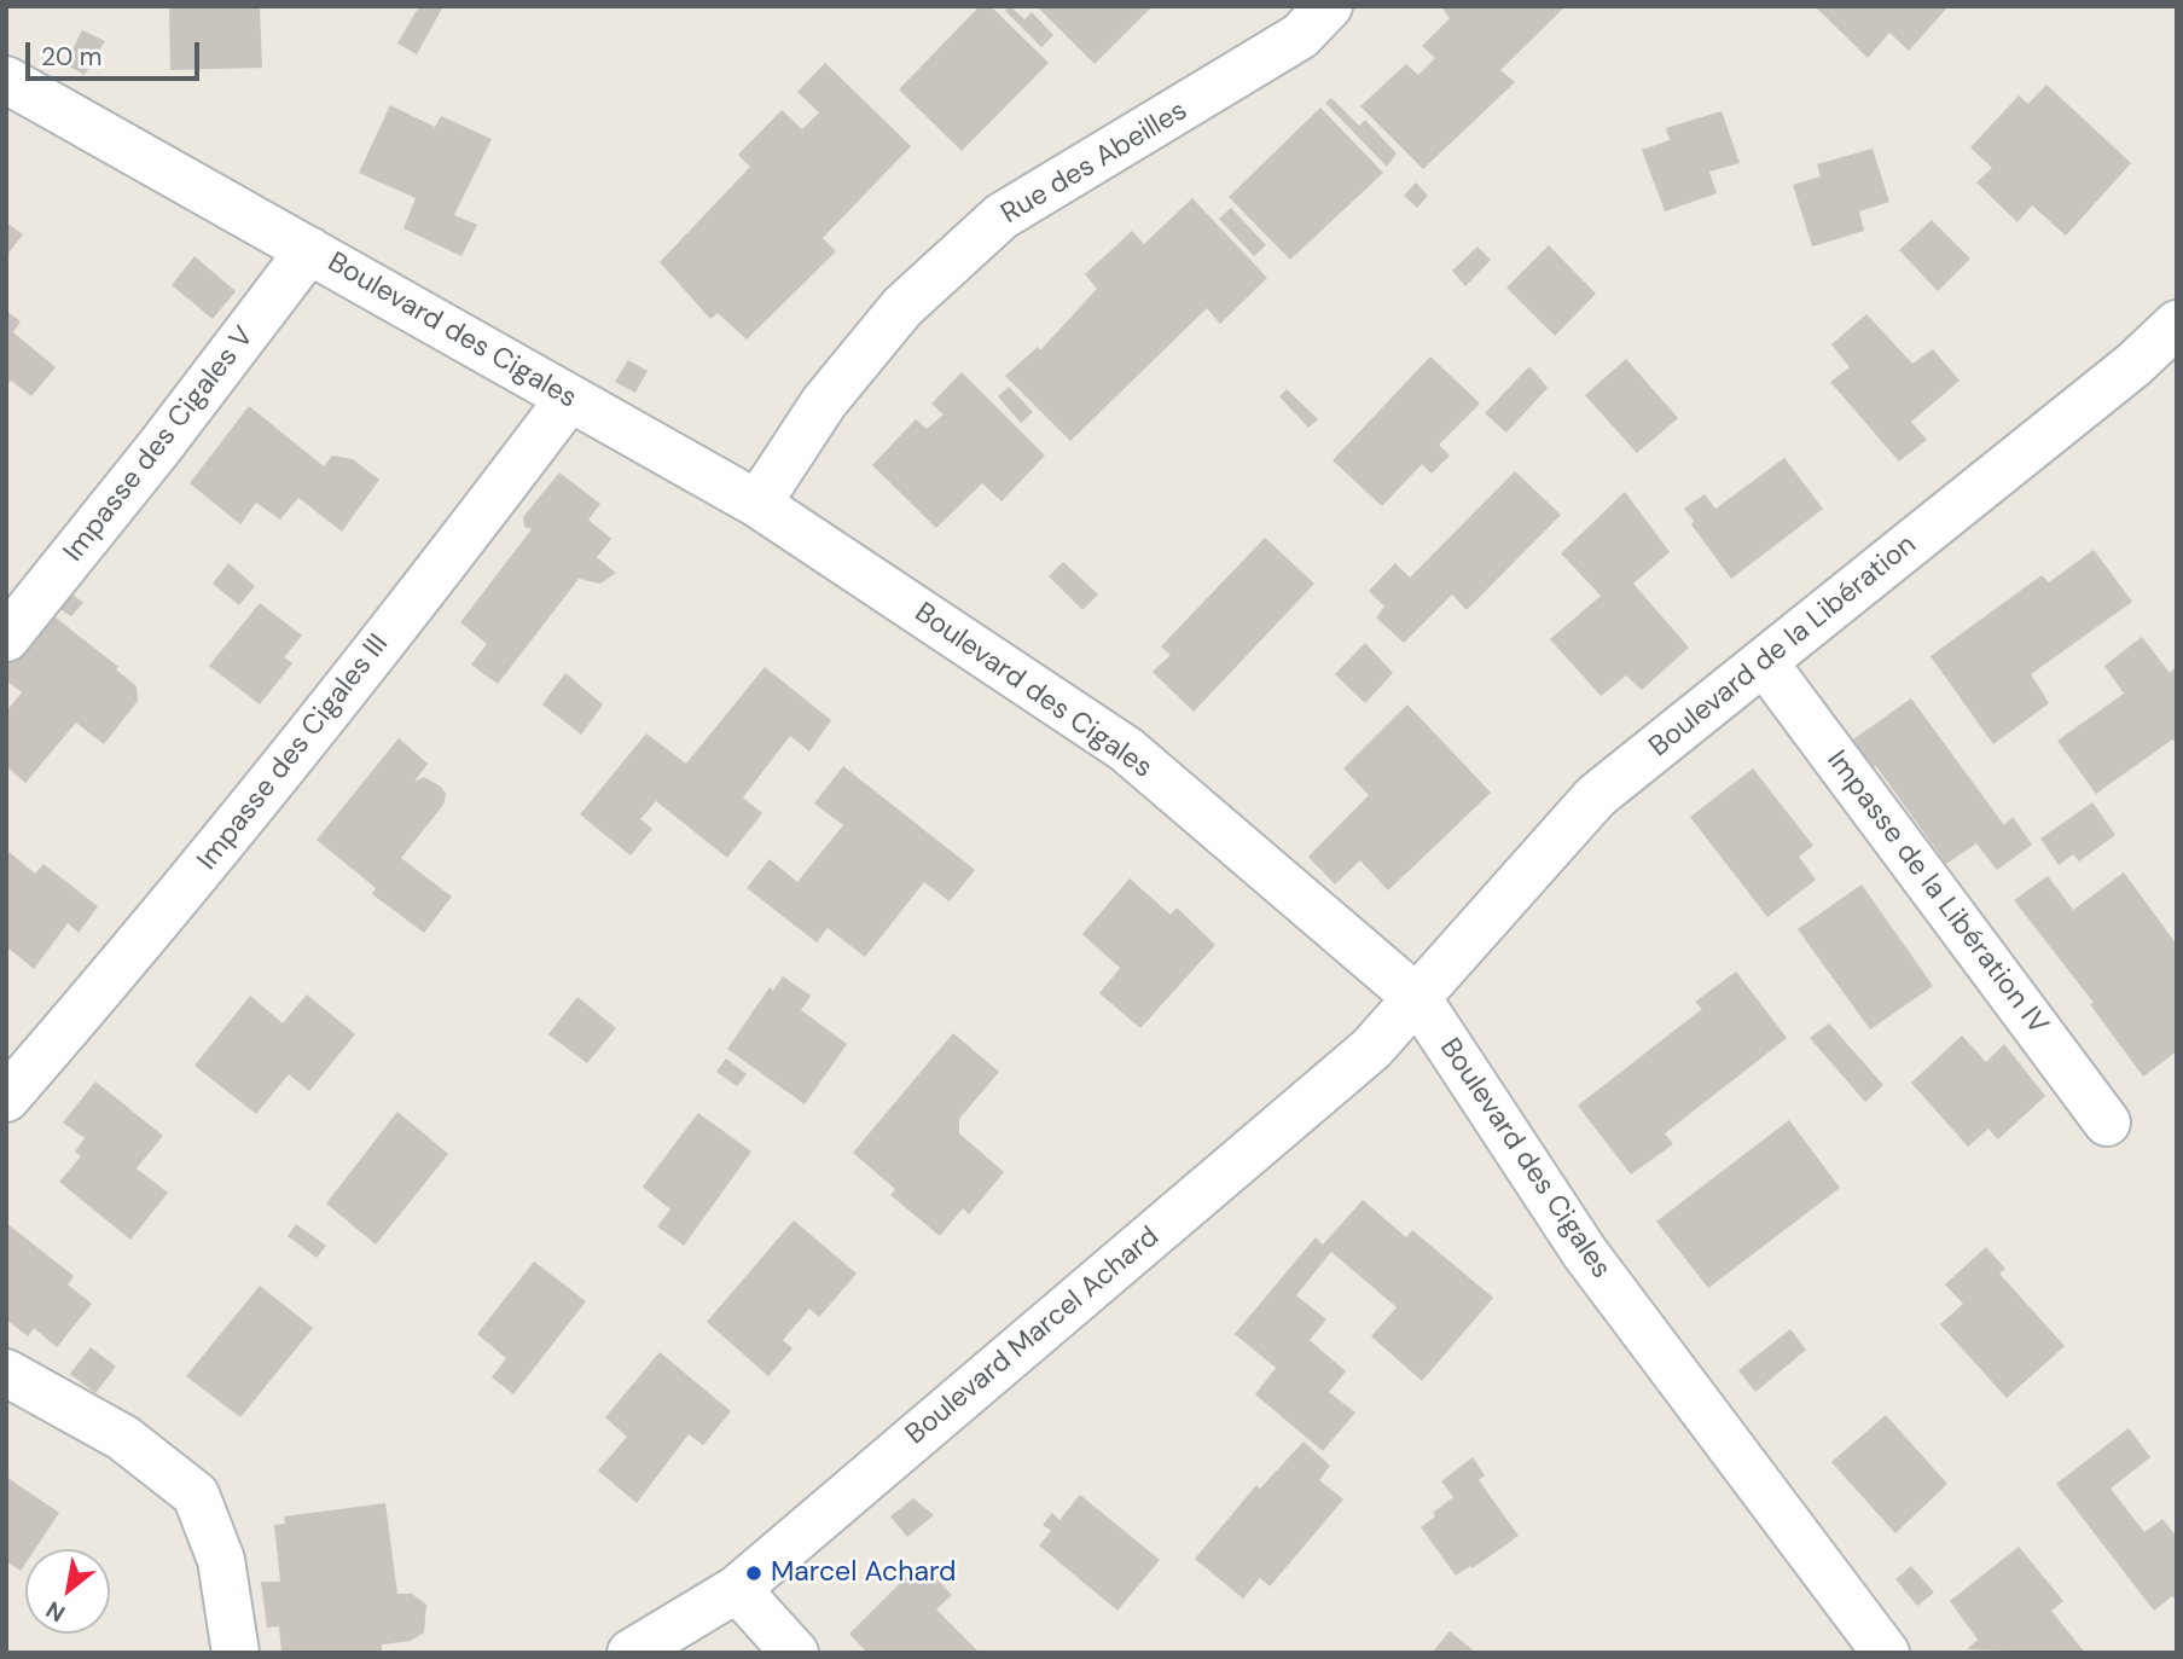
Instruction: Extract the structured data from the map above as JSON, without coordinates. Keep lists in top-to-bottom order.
{
  "streets": {
    "street": [
      "Rue des Abeilles",
      "Boulevard des Cigales",
      "Impasse des Cigales V",
      "Boulevard de la Libération",
      "Impasse des Cigales III",
      "Impasse de la Libération IV",
      "Boulevard Marcel Achard"
    ]
  },
  "crossings": [
    ["Rue des Abeilles", "Boulevard des Cigales"],
    ["Boulevard des Cigales", "Impasse des Cigales V"],
    ["Boulevard des Cigales", "Boulevard de la Libération"],
    ["Boulevard des Cigales", "Impasse des Cigales III"],
    ["Boulevard des Cigales", "Boulevard Marcel Achard"],
    ["Boulevard de la Libération", "Impasse de la Libération IV"],
    ["Boulevard de la Libération", "Boulevard Marcel Achard"]
  ],
  "places": ["Marcel Achard"],
  "scale_bar": "20 m",
  "north": "bottom left"
}
